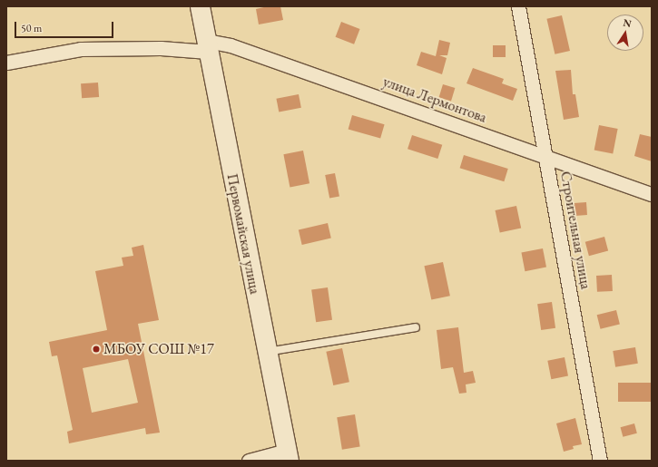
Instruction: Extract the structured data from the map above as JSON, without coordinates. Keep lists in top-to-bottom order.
{
  "streets": {
    "street": ["улица Лермонтова", "Строительная улица", "Первомайская улица"]
  },
  "crossings": [
    ["улица Лермонтова", "Строительная улица"],
    ["улица Лермонтова", "Первомайская улица"]
  ],
  "places": ["МБОУ СОШ №17"],
  "scale_bar": "50 m",
  "north": "top"
}
